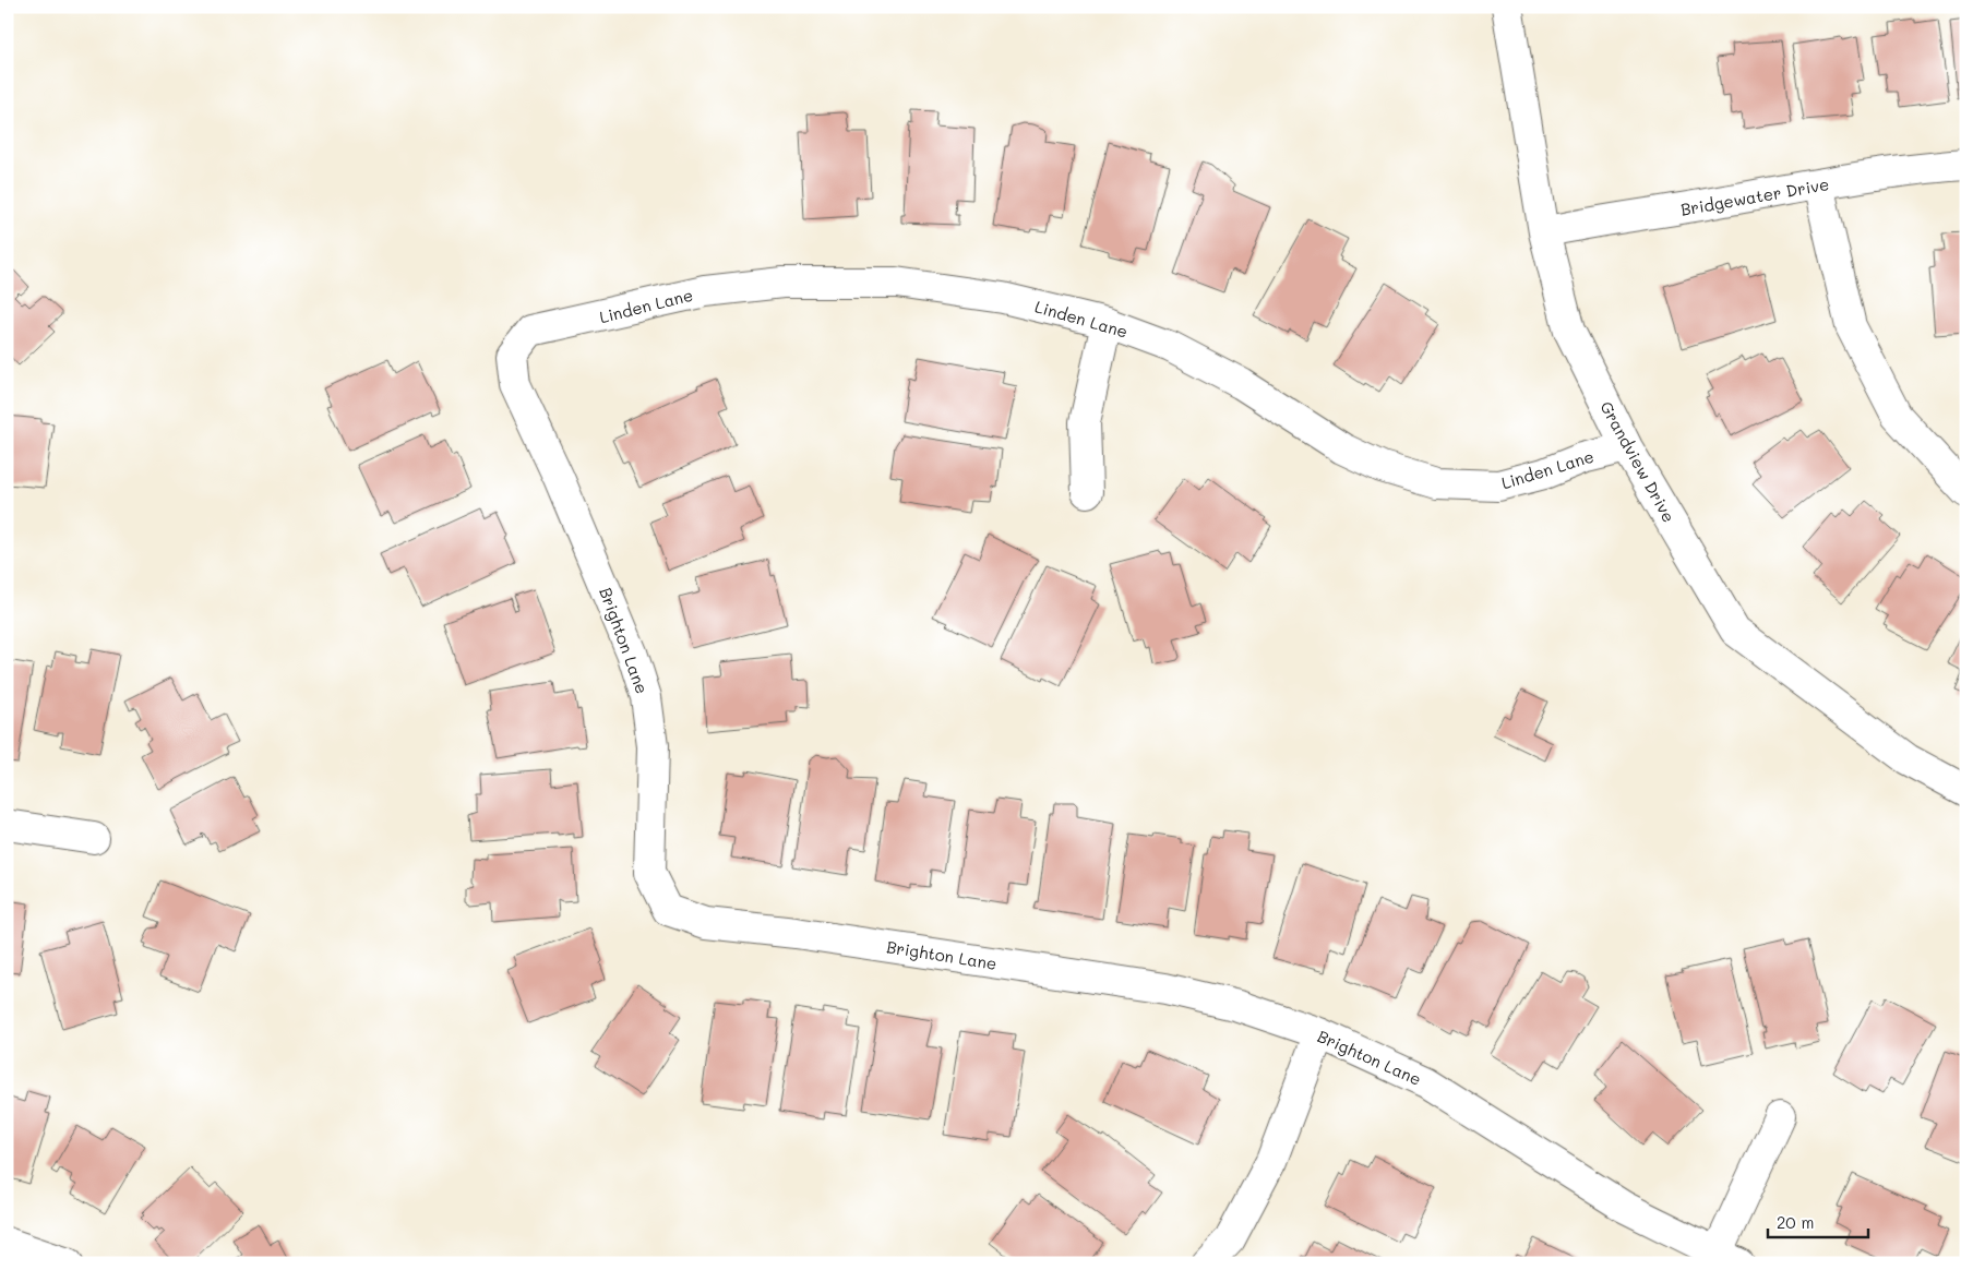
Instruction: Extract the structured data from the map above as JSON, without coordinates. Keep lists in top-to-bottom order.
{
  "streets": {
    "street": [
      "Bridgewater Drive",
      "Linden Lane",
      "Grandview Drive",
      "Brighton Lane"
    ]
  },
  "crossings": [
    ["Bridgewater Drive", "Grandview Drive"],
    ["Linden Lane", "Grandview Drive"],
    ["Linden Lane", "Brighton Lane"]
  ],
  "scale_bar": "20 m"
}
